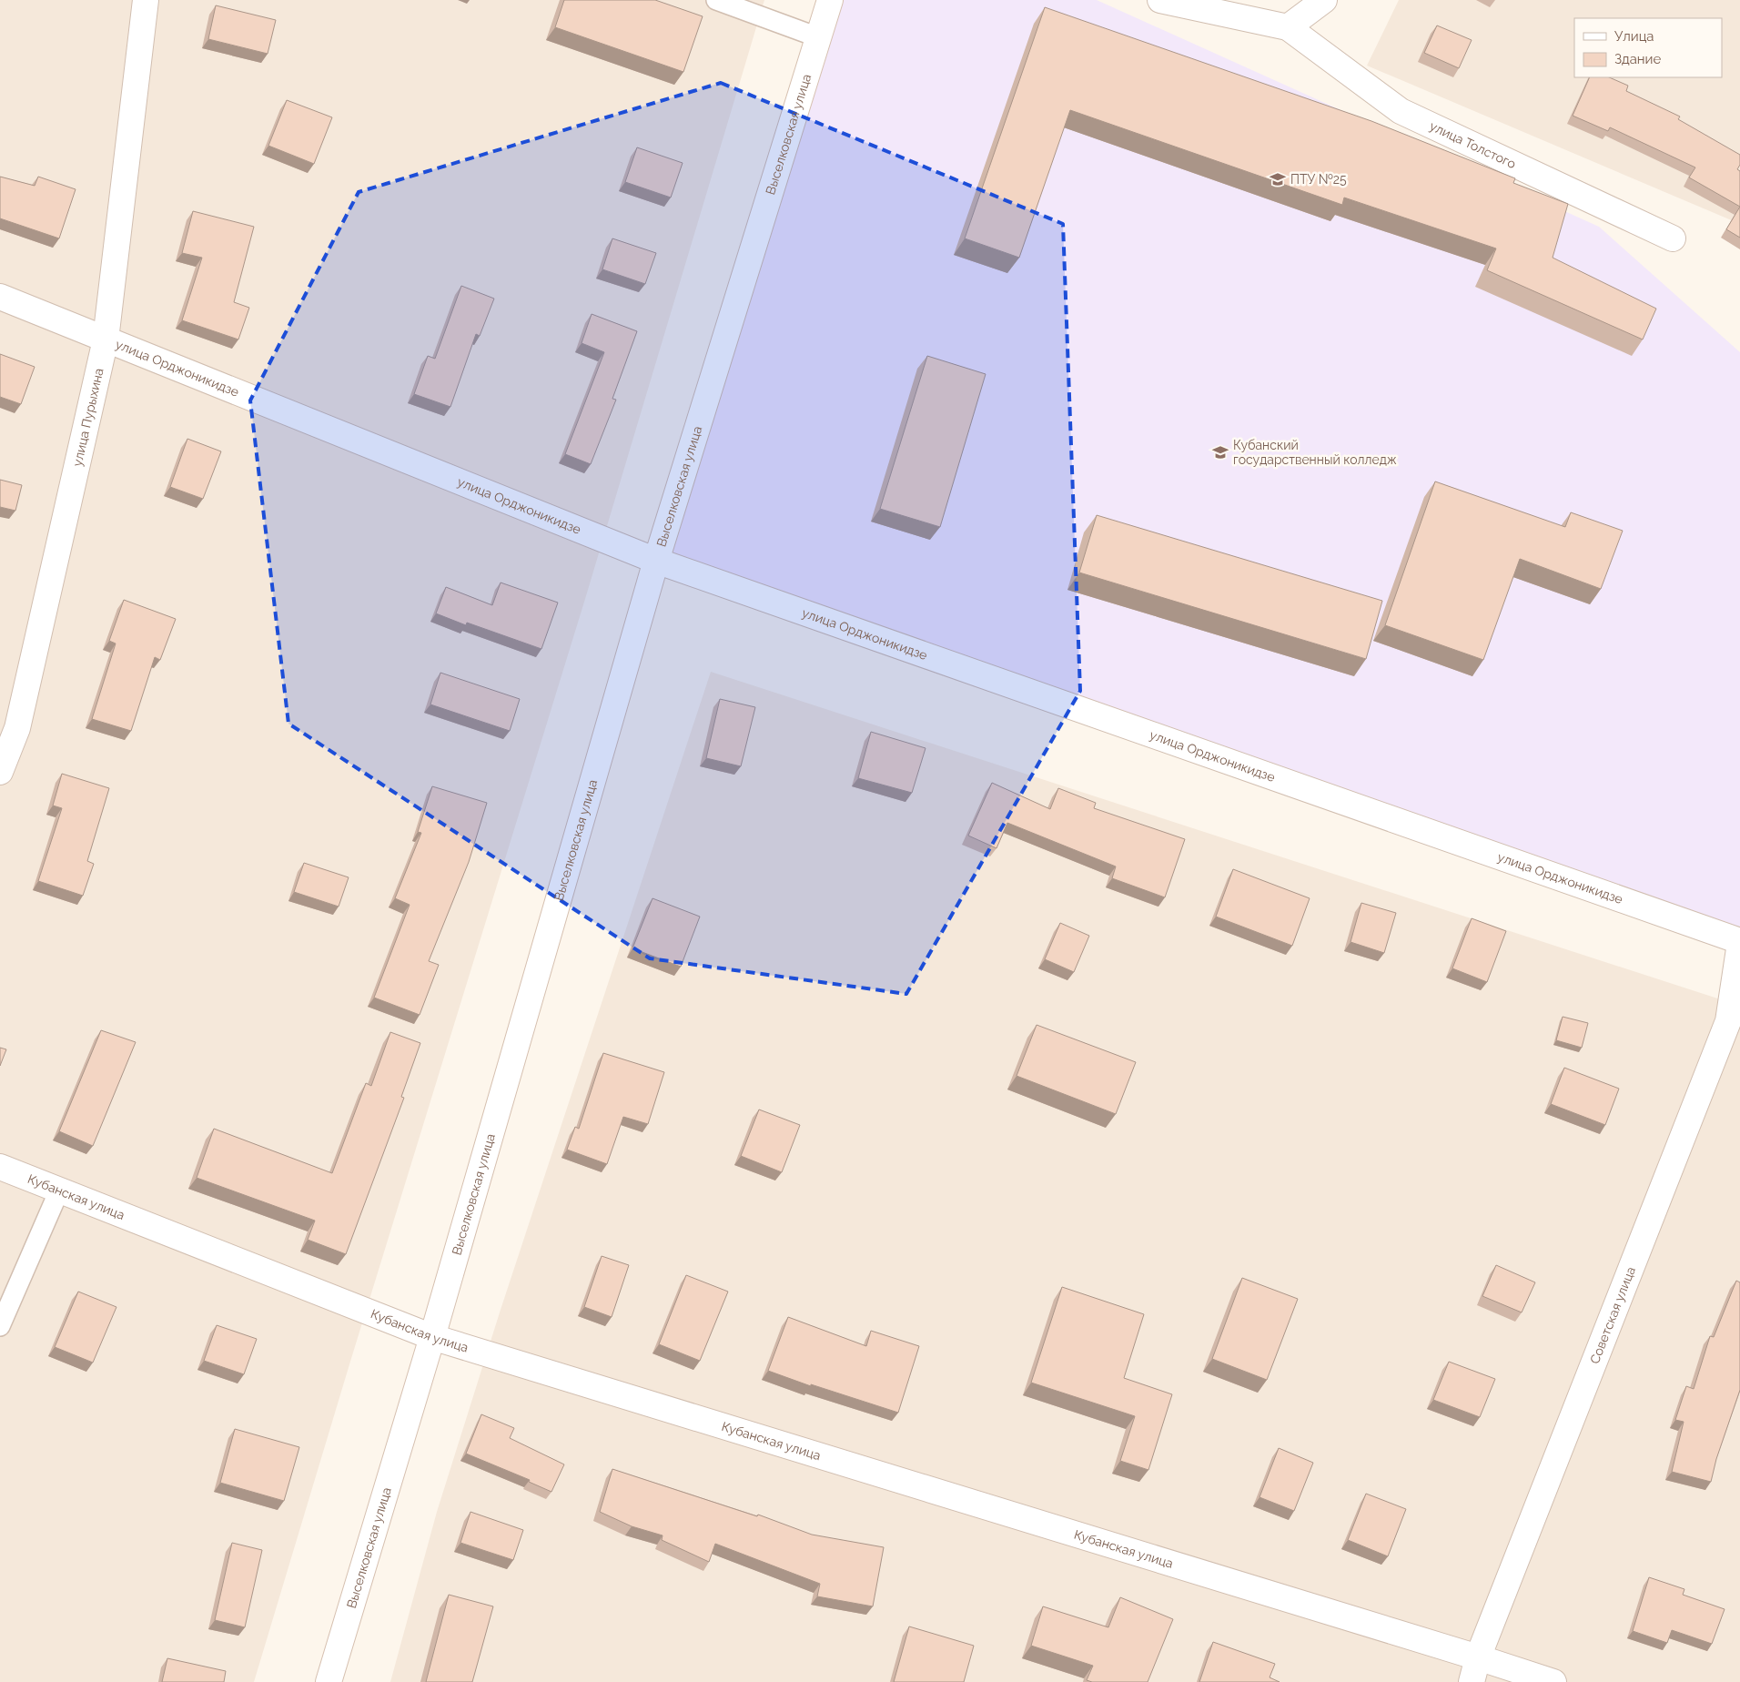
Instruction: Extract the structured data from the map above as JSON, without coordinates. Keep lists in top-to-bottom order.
{
  "streets": {
    "street": [
      "Выселковская улица",
      "улица Толстого",
      "улица Орджоникидзе",
      "улица Пурыхина",
      "Кубанская улица",
      "Советская улица"
    ]
  },
  "crossings": [
    ["Выселковская улица", "улица Орджоникидзе"],
    ["Выселковская улица", "Кубанская улица"],
    ["улица Орджоникидзе", "улица Пурыхина"],
    ["улица Орджоникидзе", "Советская улица"],
    ["Кубанская улица", "Советская улица"]
  ],
  "places": {
    "school or university": ["ПТУ №25", "Кубанский государственный колледж"]
  },
  "legend": ["Улица", "Здание"]
}
